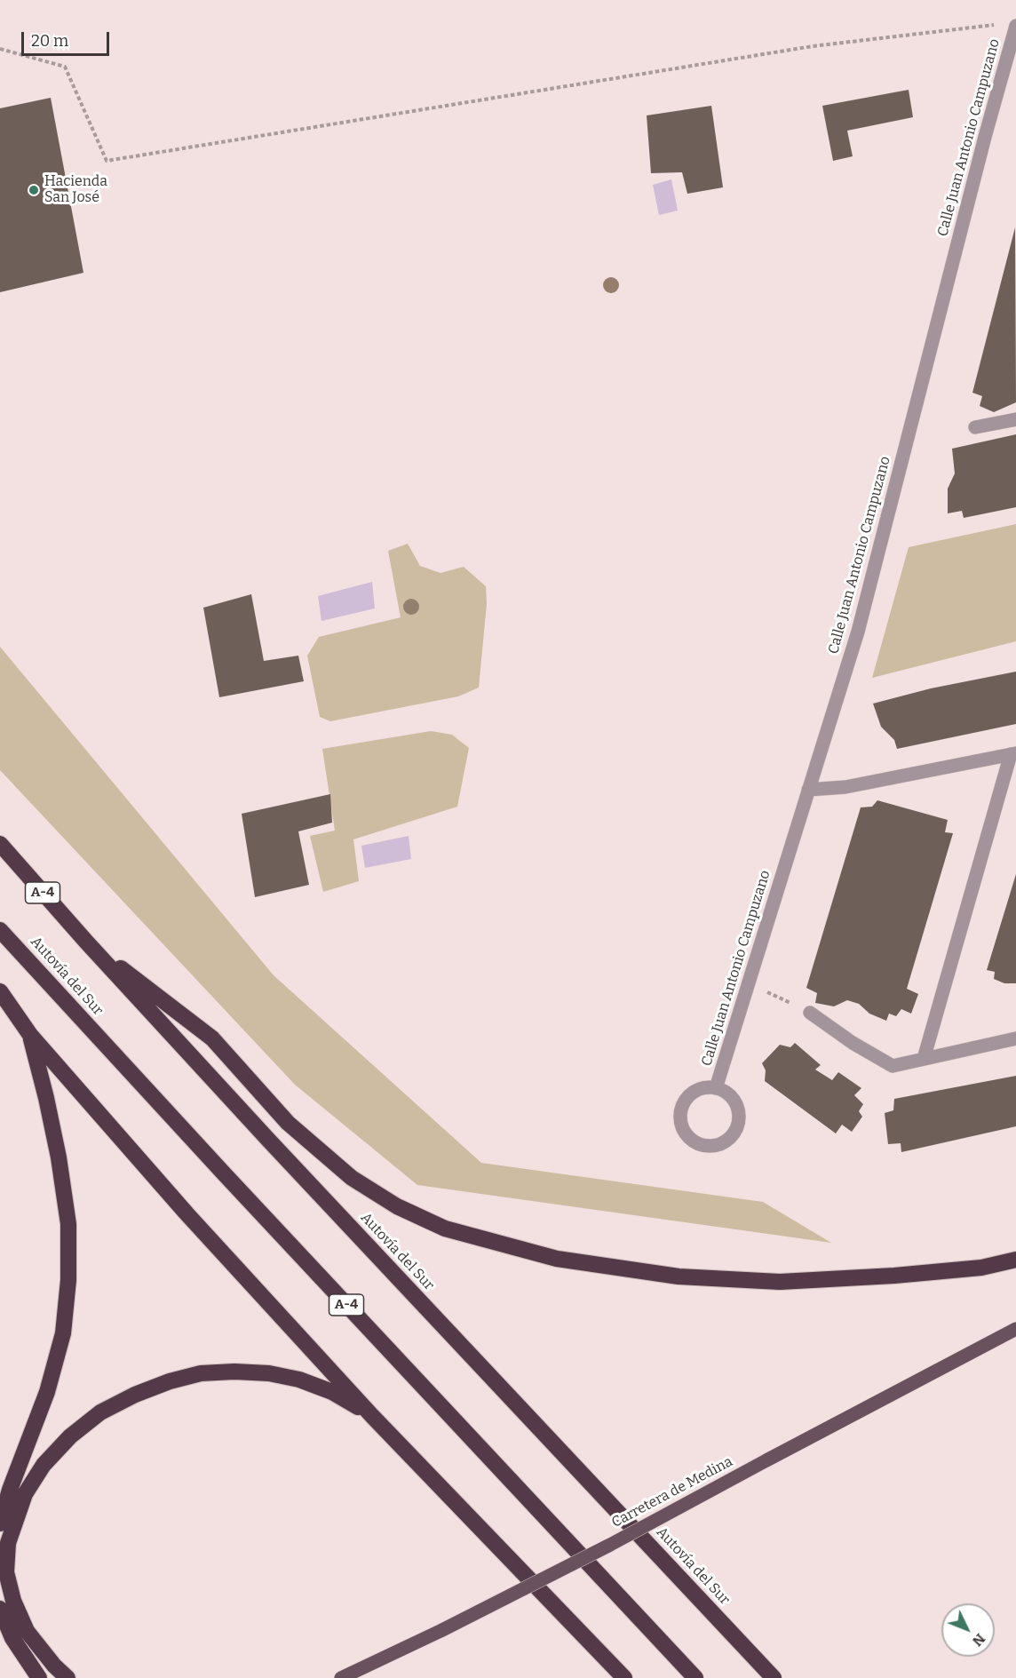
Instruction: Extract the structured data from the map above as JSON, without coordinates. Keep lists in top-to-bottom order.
{
  "streets": {
    "highway": ["A-4", "Autovía del Sur"],
    "main road": ["Carretera de Medina"],
    "street": ["Calle Juan Antonio Campuzano"]
  },
  "places": ["Hacienda San José"],
  "scale_bar": "20 m",
  "north": "bottom right"
}
